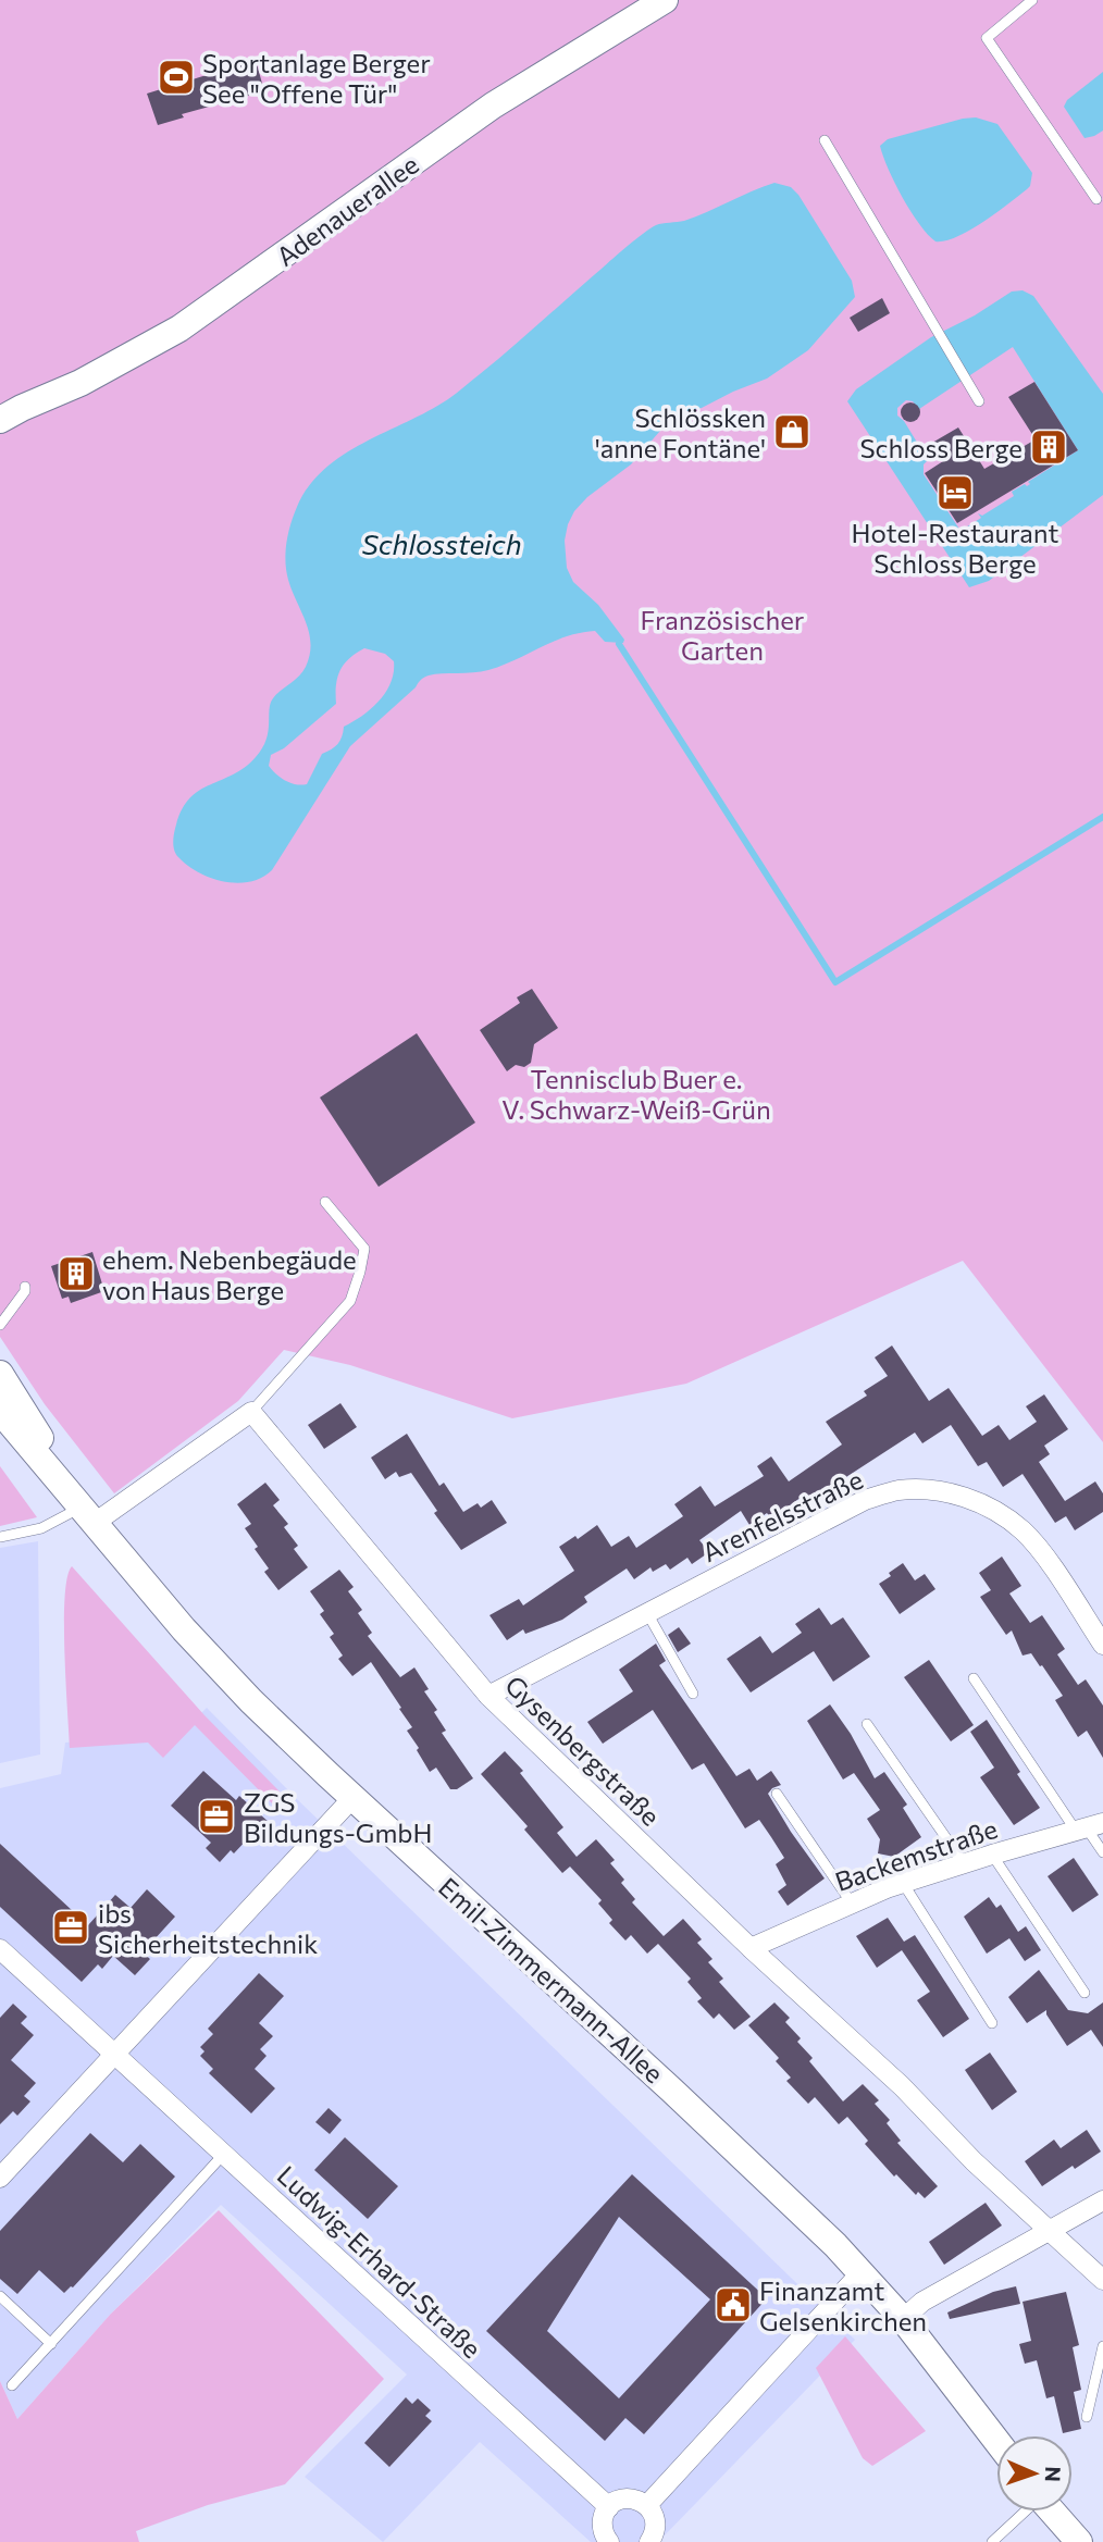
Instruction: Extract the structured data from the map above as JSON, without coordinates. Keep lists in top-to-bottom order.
{
  "streets": {
    "main road": ["Adenauerallee", "Emil-Zimmermann-Allee"],
    "street": [
      "Arenfelsstraße",
      "Gysenbergstraße",
      "Backemstraße",
      "Ludwig-Erhard-Straße"
    ]
  },
  "crossings": [
    ["Arenfelsstraße", "Gysenbergstraße"],
    ["Gysenbergstraße", "Backemstraße"]
  ],
  "water": ["Schlossteich"],
  "parks": ["Französischer Garten", "Tennisclub Buer e. V. Schwarz-Weiß-Grün"],
  "places": {
    "sports": ["Sportanlage Berger See \"Offene Tür\""],
    "shop": ["Schlössken 'anne Fontäne'"],
    "building": ["Schloss Berge", "ehem. Nebenbegäude von Haus Berge"],
    "hotel": ["Hotel-Restaurant Schloss Berge"],
    "office": ["ZGS Bildungs-GmbH", "ibs Sicherheitstechnik"],
    "public building": ["Finanzamt Gelsenkirchen"]
  },
  "north": "right"
}
